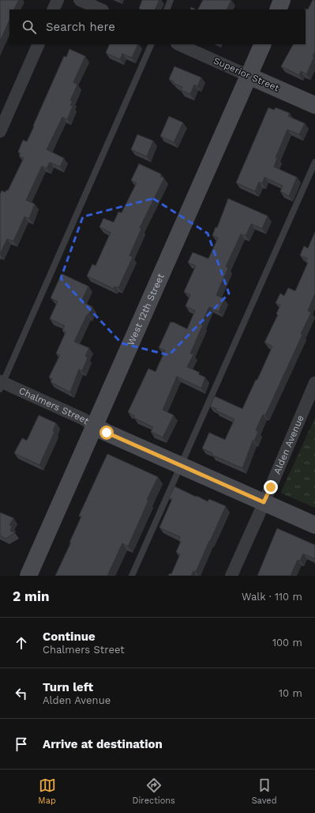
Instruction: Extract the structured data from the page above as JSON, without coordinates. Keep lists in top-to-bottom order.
{
  "streets": {
    "street": [
      "Superior Street",
      "West 12th Street",
      "Chalmers Street",
      "Alden Avenue"
    ]
  },
  "crossings": [
    ["Superior Street", "West 12th Street"],
    ["West 12th Street", "Chalmers Street"],
    ["Chalmers Street", "Alden Avenue"]
  ],
  "page": {
    "search": "Search here",
    "heading": ["2 min", "Walk · 110 m"],
    "list": [
      ["Continue", "Chalmers Street", "100 m"],
      ["Turn left", "Alden Avenue", "10 m"],
      "Arrive at destination"
    ],
    "nav": ["Map", "Directions", "Saved"]
  }
}
